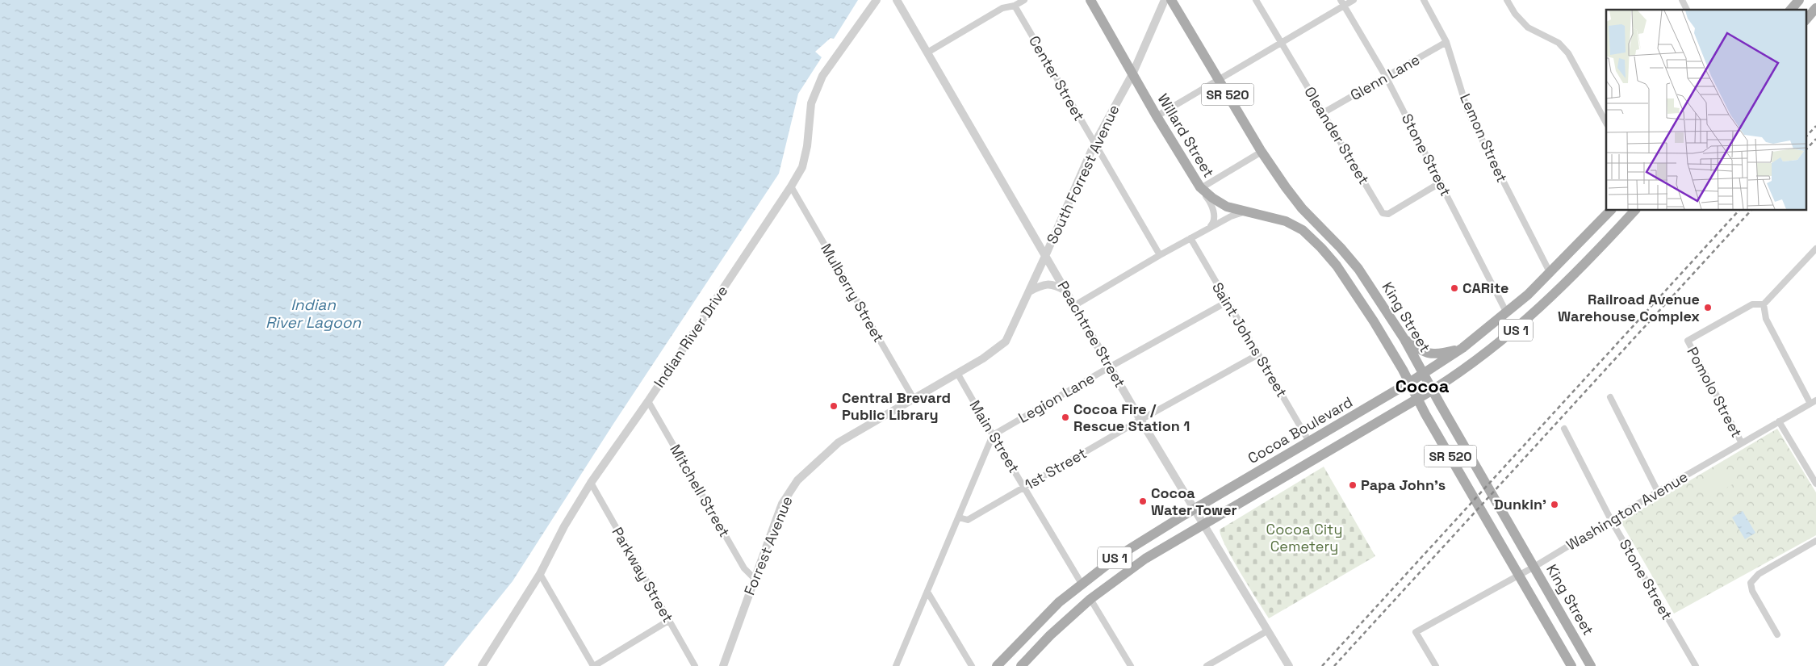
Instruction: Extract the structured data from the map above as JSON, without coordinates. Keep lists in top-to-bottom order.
{
  "streets": {
    "main road": [
      "SR 520",
      "Willard Street",
      "King Street",
      "US 1",
      "Cocoa Boulevard"
    ],
    "street": [
      "Glenn Lane",
      "Center Street",
      "Oleander Street",
      "Lemon Street",
      "Stone Street",
      "South Forrest Avenue",
      "Mulberry Street",
      "Peachtree Street",
      "Indian River Drive",
      "Saint Johns Street",
      "Pomolo Street",
      "Legion Lane",
      "Main Street",
      "1st Street",
      "Mitchell Street",
      "Washington Avenue",
      "Forrest Avenue",
      "Parkway Street"
    ]
  },
  "crossings": [
    ["Glenn Lane", "Oleander Street"],
    ["Glenn Lane", "Lemon Street"],
    ["Glenn Lane", "Stone Street"],
    ["Center Street", "South Forrest Avenue"],
    ["Willard Street", "South Forrest Avenue"],
    ["Willard Street", "King Street"],
    ["Oleander Street", "Stone Street"],
    ["Lemon Street", "Cocoa Boulevard"],
    ["Stone Street", "Cocoa Boulevard"],
    ["Stone Street", "Washington Avenue"],
    ["South Forrest Avenue", "Peachtree Street"],
    ["South Forrest Avenue", "Forrest Avenue"],
    ["Mulberry Street", "Indian River Drive"],
    ["Mulberry Street", "Forrest Avenue"],
    ["King Street", "US 1"],
    ["King Street", "Cocoa Boulevard"],
    ["King Street", "Washington Avenue"],
    ["US 1", "Peachtree Street"],
    ["Peachtree Street", "Legion Lane"],
    ["Peachtree Street", "Cocoa Boulevard"],
    ["Peachtree Street", "1st Street"],
    ["Peachtree Street", "Forrest Avenue"],
    ["Indian River Drive", "Mitchell Street"],
    ["Indian River Drive", "Parkway Street"],
    ["Saint Johns Street", "Legion Lane"],
    ["Saint Johns Street", "Cocoa Boulevard"],
    ["Saint Johns Street", "1st Street"],
    ["Pomolo Street", "Washington Avenue"],
    ["Legion Lane", "Main Street"],
    ["Cocoa Boulevard", "Main Street"],
    ["Main Street", "1st Street"],
    ["Main Street", "Forrest Avenue"],
    ["Mitchell Street", "Forrest Avenue"]
  ],
  "districts": ["Cocoa"],
  "water": ["Indian River Lagoon"],
  "parks": ["Cocoa City Cemetery"],
  "places": [
    "CARite",
    "Railroad Avenue Warehouse Complex",
    "Central Brevard Public Library",
    "Cocoa Fire / Rescue Station 1",
    "Papa John's",
    "Cocoa Water Tower",
    "Dunkin'"
  ]
}
